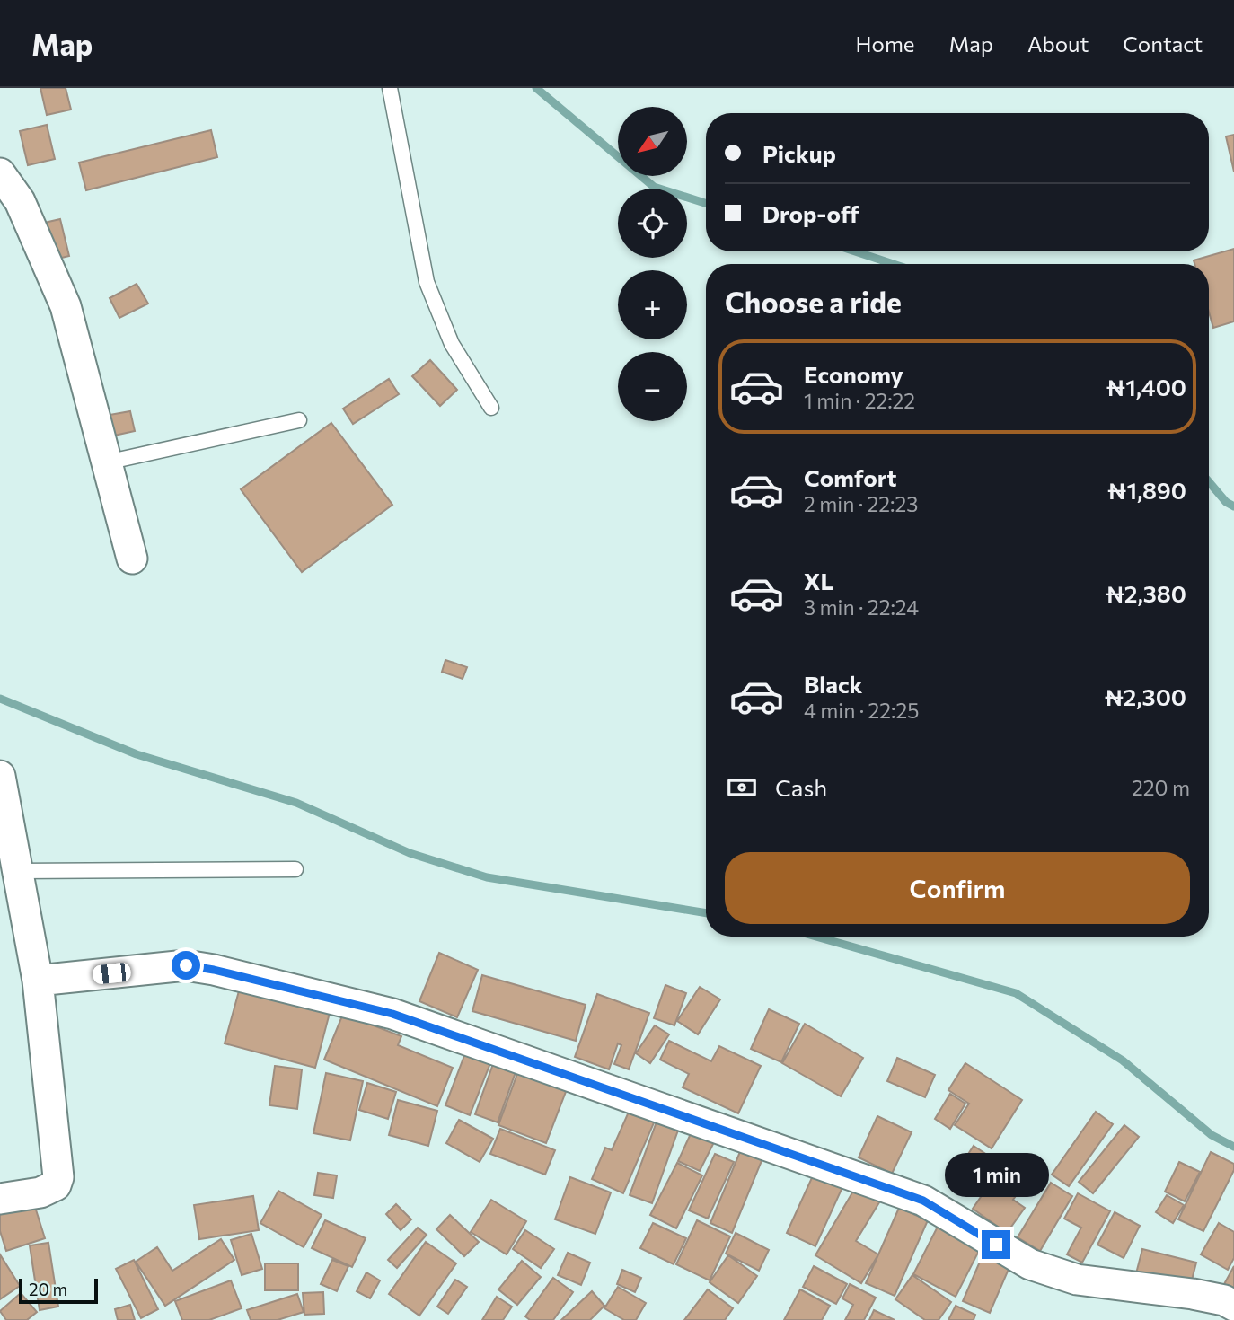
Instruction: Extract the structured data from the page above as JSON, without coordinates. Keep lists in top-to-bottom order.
{
  "scale_bar": "20 m",
  "north": "bottom left",
  "page": {
    "header": "Map",
    "nav": [
      "Home",
      "Map",
      "About",
      "Contact"
    ],
    "map_buttons": ["+", "−"],
    "banner": ["Pickup", "Drop-off"],
    "heading": "Choose a ride",
    "list": [
      {
        "name": "Economy",
        "note": "1 min · 22:22",
        "value": "₦1,400"
      },
      {
        "name": "Comfort",
        "note": "2 min · 22:23",
        "value": "₦1,890"
      },
      {
        "name": "XL",
        "note": "3 min · 22:24",
        "value": "₦2,380"
      },
      {
        "name": "Black",
        "note": "4 min · 22:25",
        "value": "₦2,300"
      }
    ],
    "pay": ["Cash", "220 m"],
    "buttons": "Confirm",
    "bubble": "1 min",
    "scale": "20 m"
  }
}
